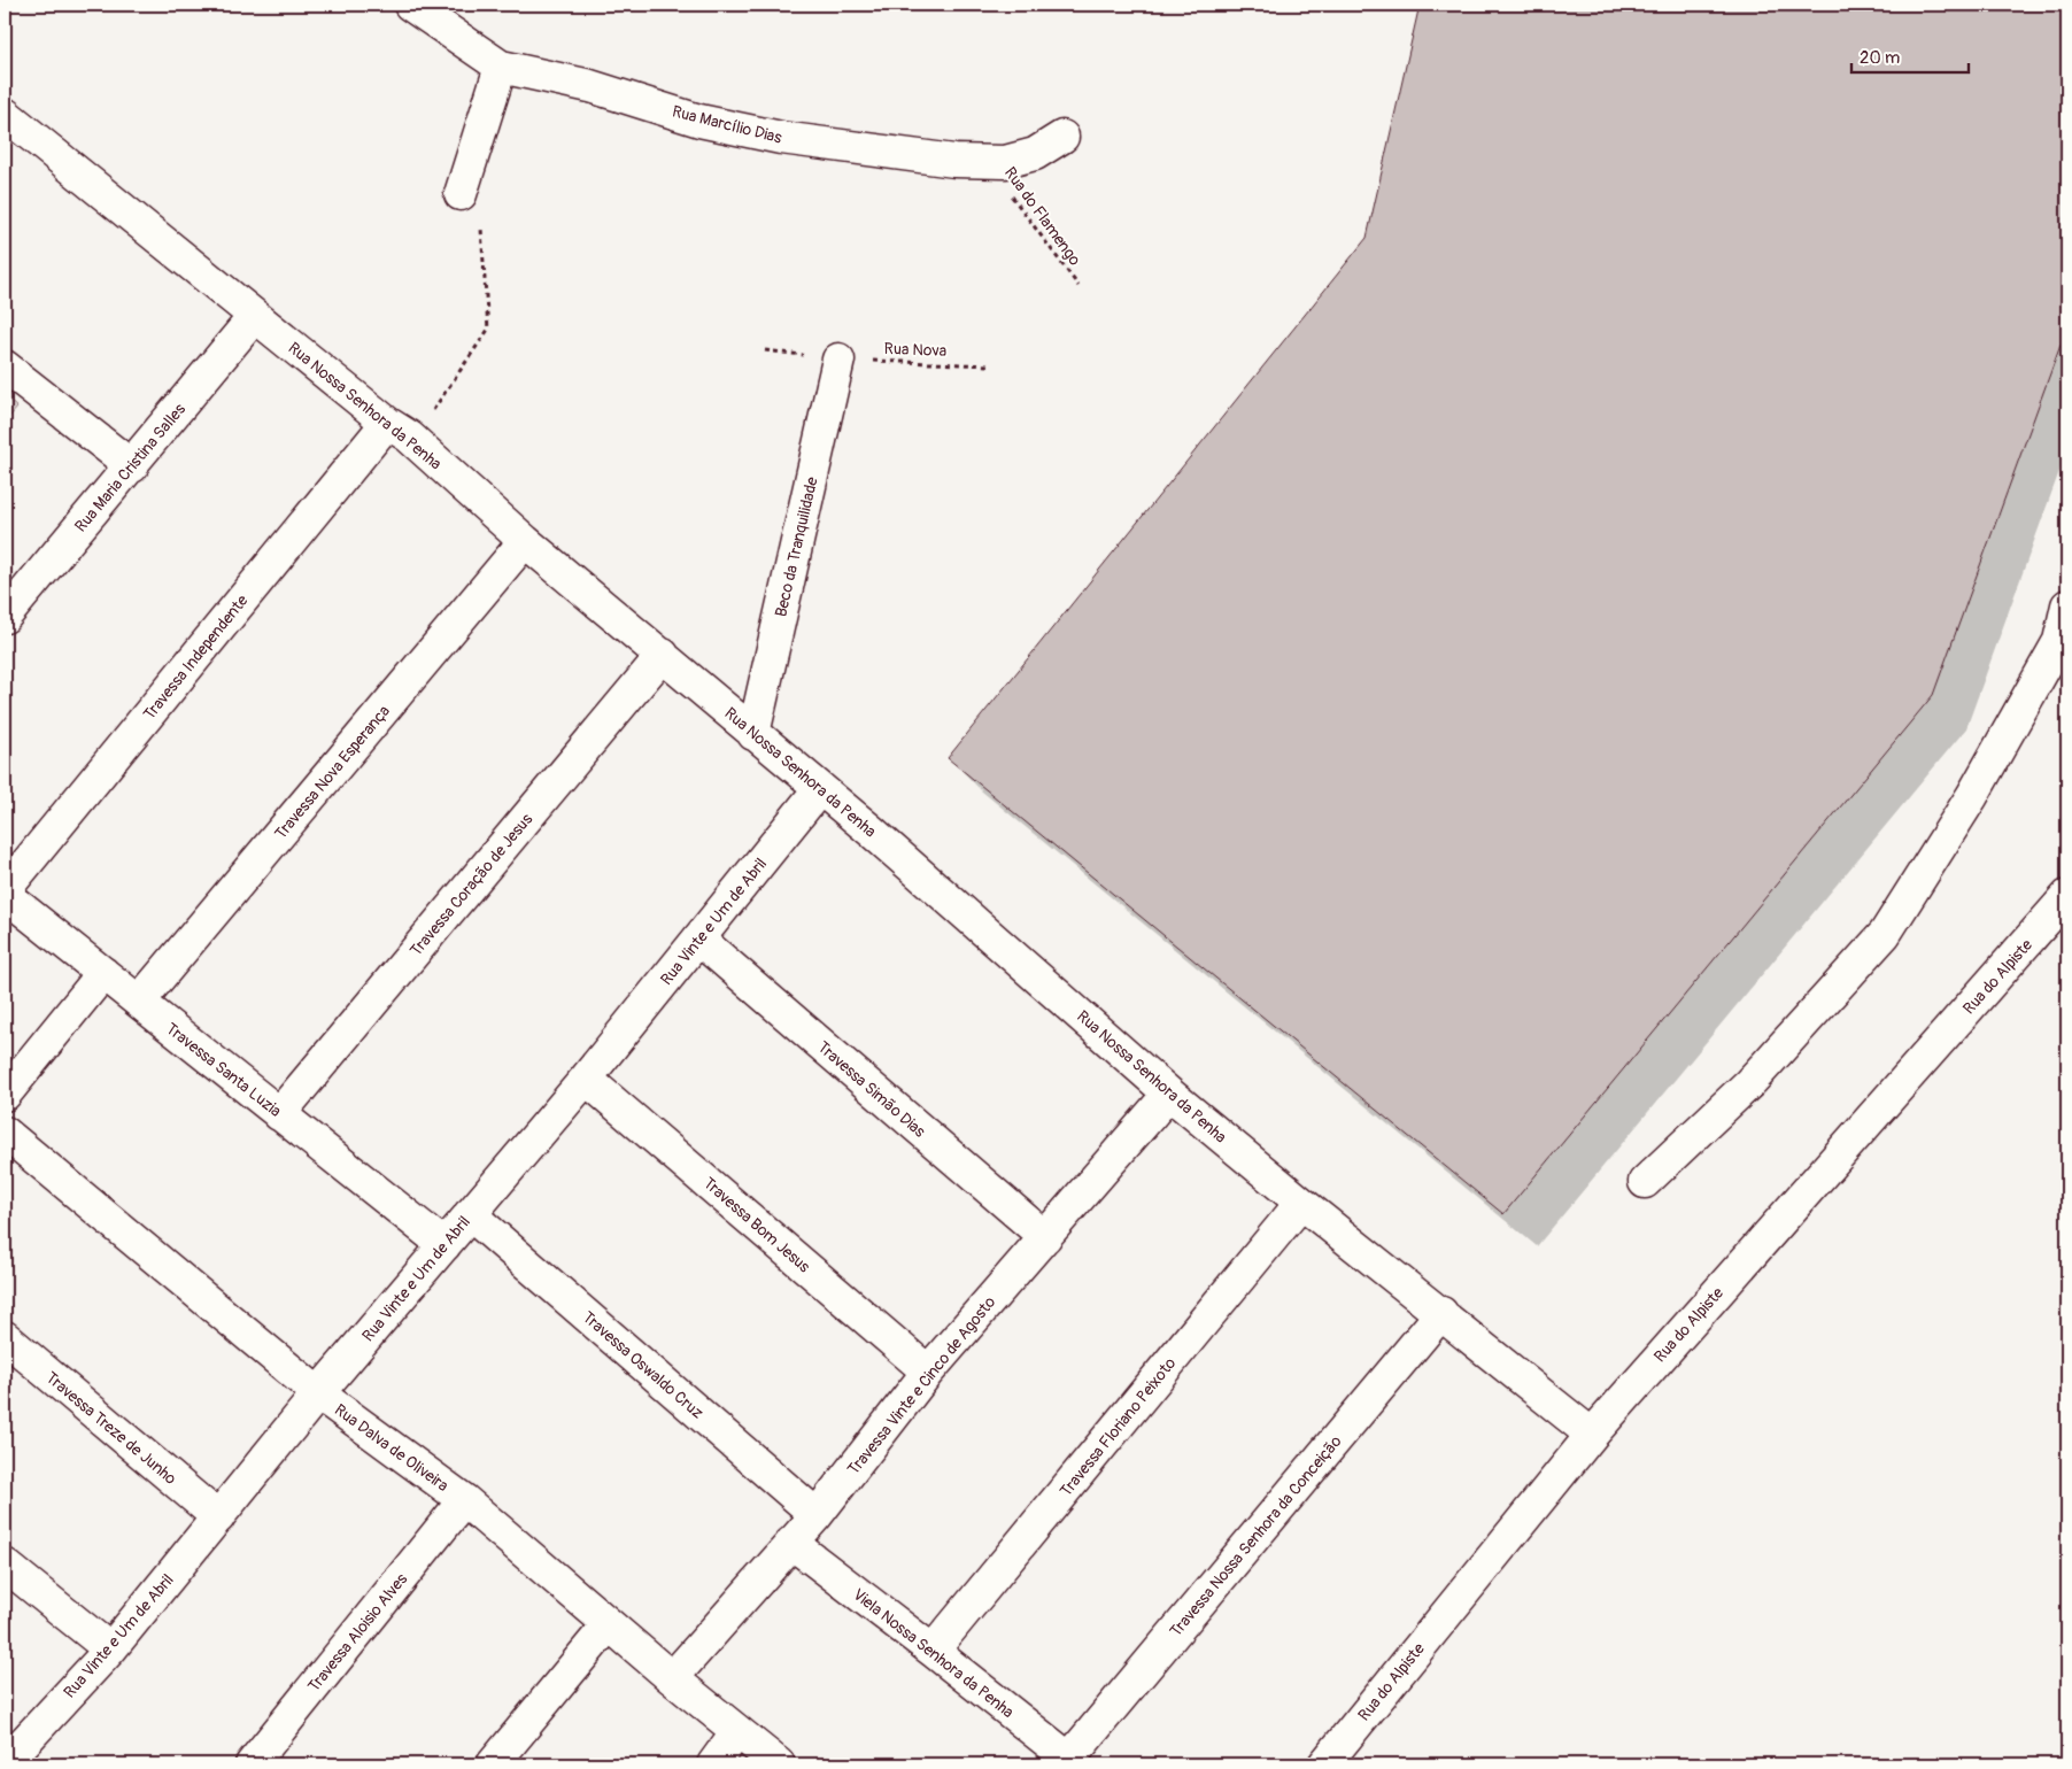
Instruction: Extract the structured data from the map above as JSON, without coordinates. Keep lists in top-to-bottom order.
{
  "streets": {
    "street": [
      "Rua Marcílio Dias",
      "Rua Nossa Senhora da Penha",
      "Rua Maria Cristina Salles",
      "Beco da Tranquilidade",
      "Travessa Independente",
      "Travessa Nova Esperança",
      "Travessa Coração de Jesus",
      "Rua Vinte e Um de Abril",
      "Rua do Alpiste",
      "Travessa Santa Luzia",
      "Travessa Simão Dias",
      "Travessa Bom Jesus",
      "Travessa Oswaldo Cruz",
      "Travessa Vinte e Cinco de Agosto",
      "Travessa Floriano Peixoto",
      "Travessa Treze de Junho",
      "Rua Dalva de Oliveira",
      "Travessa Nossa Senhora da Conceição",
      "Travessa Aloisio Alves",
      "Viela Nossa Senhora da Penha"
    ],
    "path": ["Rua do Flamengo", "Rua Nova"]
  },
  "crossings": [
    ["Rua Marcílio Dias", "Rua do Flamengo"],
    ["Rua Nova", "Beco da Tranquilidade"],
    ["Rua Nossa Senhora da Penha", "Rua Maria Cristina Salles"],
    ["Rua Nossa Senhora da Penha", "Beco da Tranquilidade"],
    ["Rua Nossa Senhora da Penha", "Travessa Independente"],
    ["Rua Nossa Senhora da Penha", "Travessa Nova Esperança"],
    ["Rua Nossa Senhora da Penha", "Travessa Coração de Jesus"],
    ["Rua Nossa Senhora da Penha", "Rua Vinte e Um de Abril"],
    ["Rua Nossa Senhora da Penha", "Rua do Alpiste"],
    ["Rua Nossa Senhora da Penha", "Travessa Vinte e Cinco de Agosto"],
    ["Rua Nossa Senhora da Penha", "Travessa Floriano Peixoto"],
    ["Rua Nossa Senhora da Penha", "Travessa Nossa Senhora da Conceição"],
    ["Travessa Nova Esperança", "Travessa Santa Luzia"],
    ["Travessa Coração de Jesus", "Travessa Santa Luzia"],
    ["Rua Vinte e Um de Abril", "Travessa Santa Luzia"],
    ["Rua Vinte e Um de Abril", "Travessa Simão Dias"],
    ["Rua Vinte e Um de Abril", "Travessa Bom Jesus"],
    ["Rua Vinte e Um de Abril", "Travessa Oswaldo Cruz"],
    ["Rua Vinte e Um de Abril", "Travessa Treze de Junho"],
    ["Rua Vinte e Um de Abril", "Rua Dalva de Oliveira"],
    ["Travessa Simão Dias", "Travessa Vinte e Cinco de Agosto"],
    ["Travessa Bom Jesus", "Travessa Vinte e Cinco de Agosto"],
    ["Travessa Oswaldo Cruz", "Travessa Vinte e Cinco de Agosto"],
    ["Travessa Vinte e Cinco de Agosto", "Rua Dalva de Oliveira"],
    ["Travessa Vinte e Cinco de Agosto", "Viela Nossa Senhora da Penha"],
    ["Travessa Floriano Peixoto", "Viela Nossa Senhora da Penha"],
    ["Rua Dalva de Oliveira", "Travessa Aloisio Alves"],
    ["Travessa Nossa Senhora da Conceição", "Viela Nossa Senhora da Penha"]
  ],
  "scale_bar": "20 m"
}
